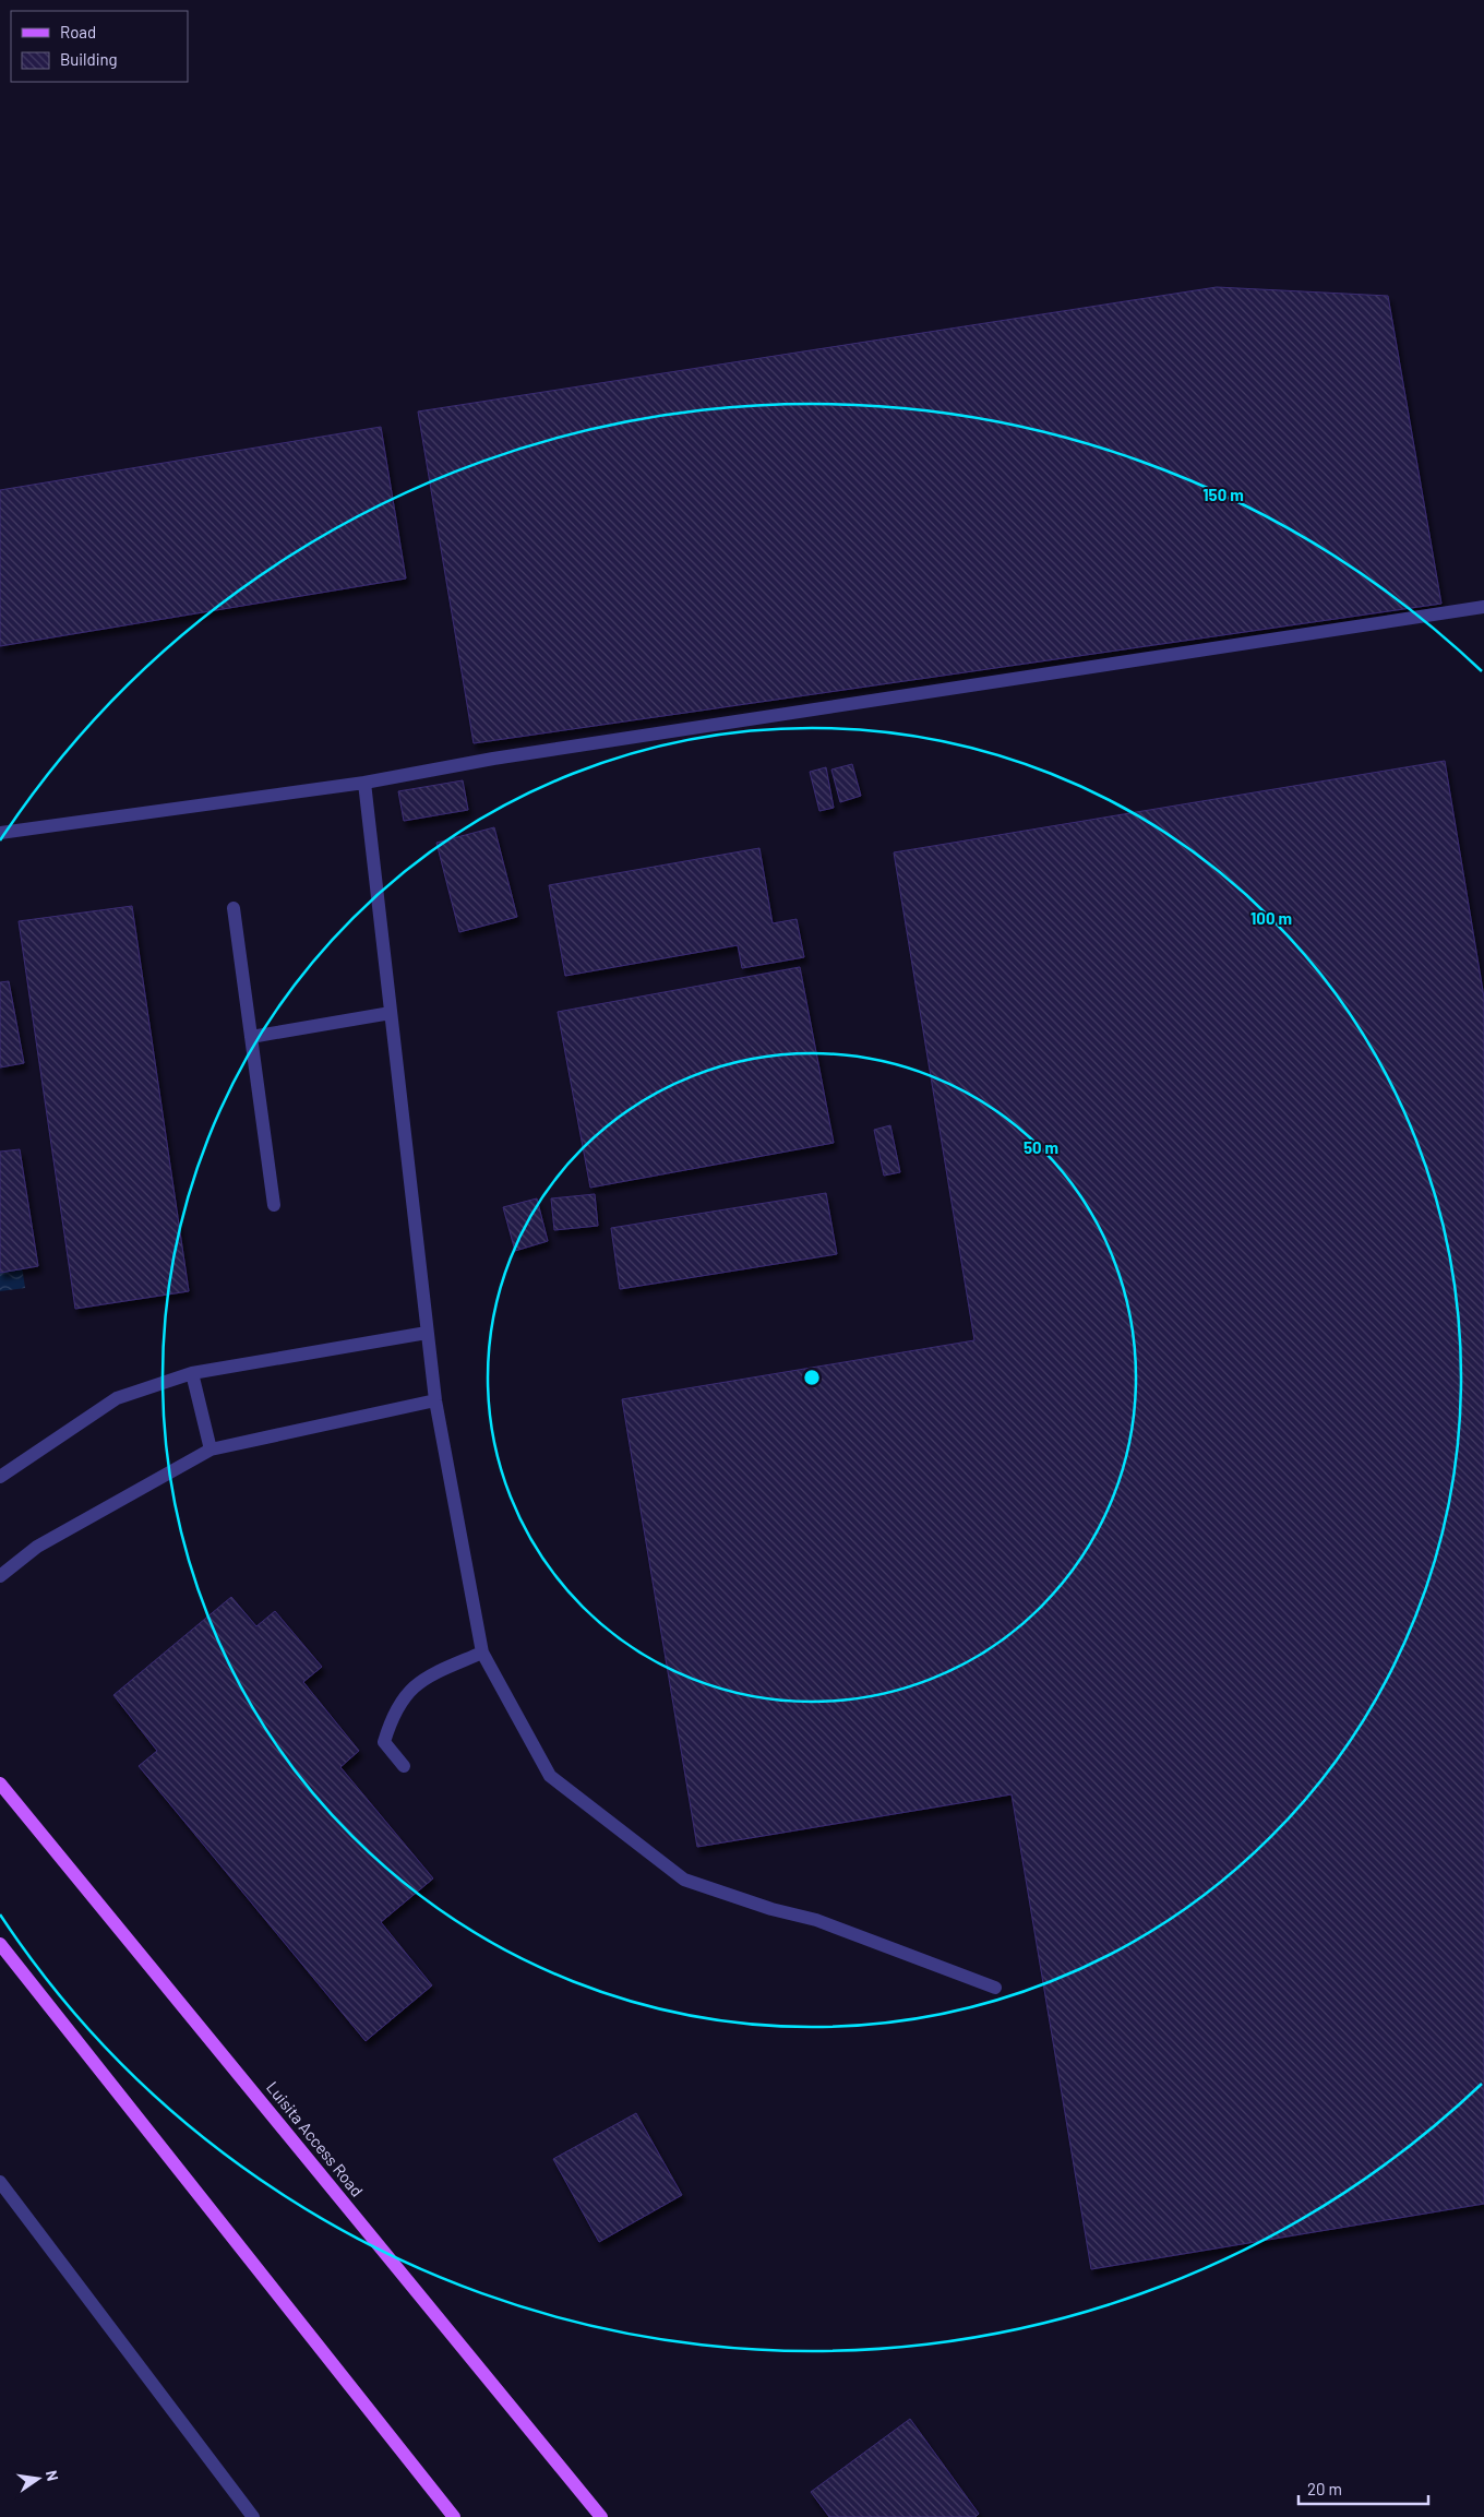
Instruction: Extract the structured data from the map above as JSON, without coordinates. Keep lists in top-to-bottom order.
{
  "streets": {
    "main road": ["Luisita Access Road"]
  },
  "legend": ["Road", "Building"],
  "scale_bar": "20 m",
  "north": "right",
  "rings": ["150 m", "100 m", "50 m"]
}
